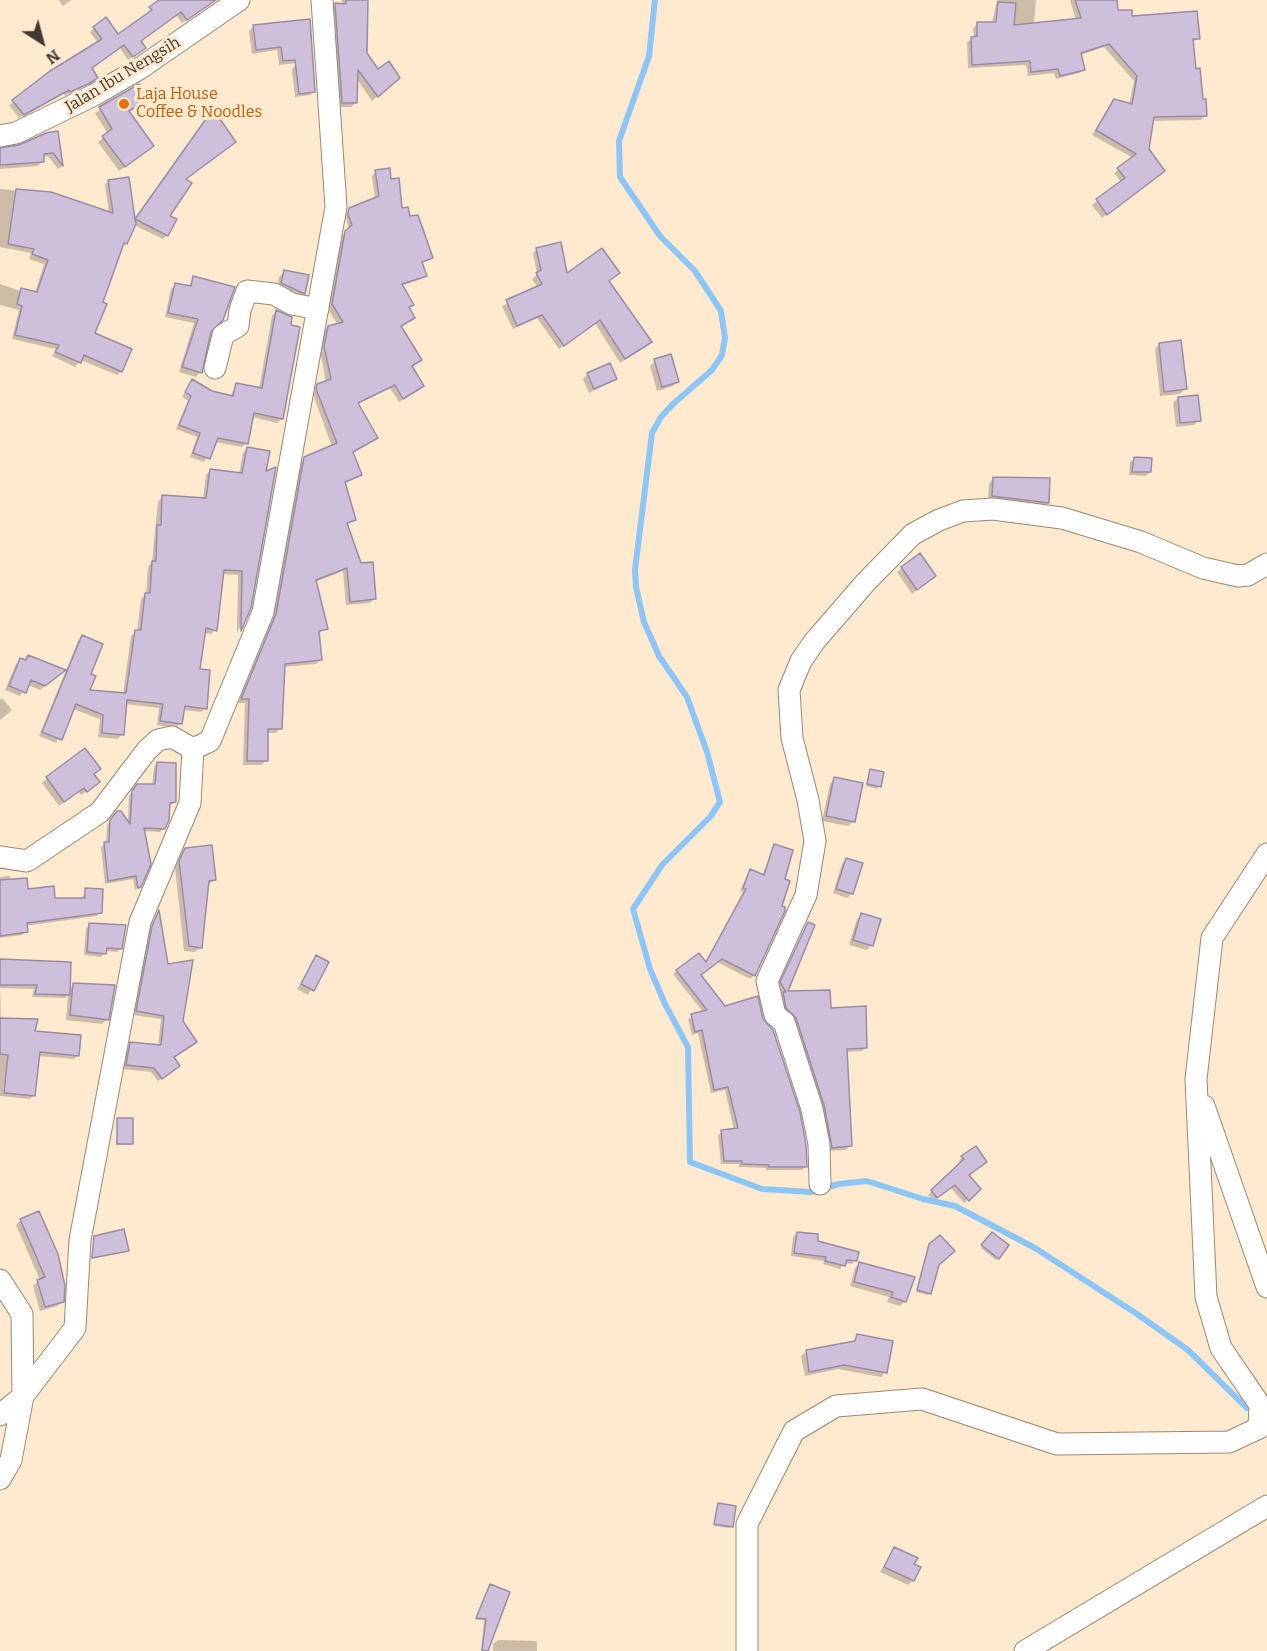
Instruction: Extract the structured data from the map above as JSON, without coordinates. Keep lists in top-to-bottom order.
{
  "streets": {
    "street": ["Jalan Ibu Nengsih"]
  },
  "places": ["Laja House Coffee & Noodles"],
  "north": "bottom right"
}
